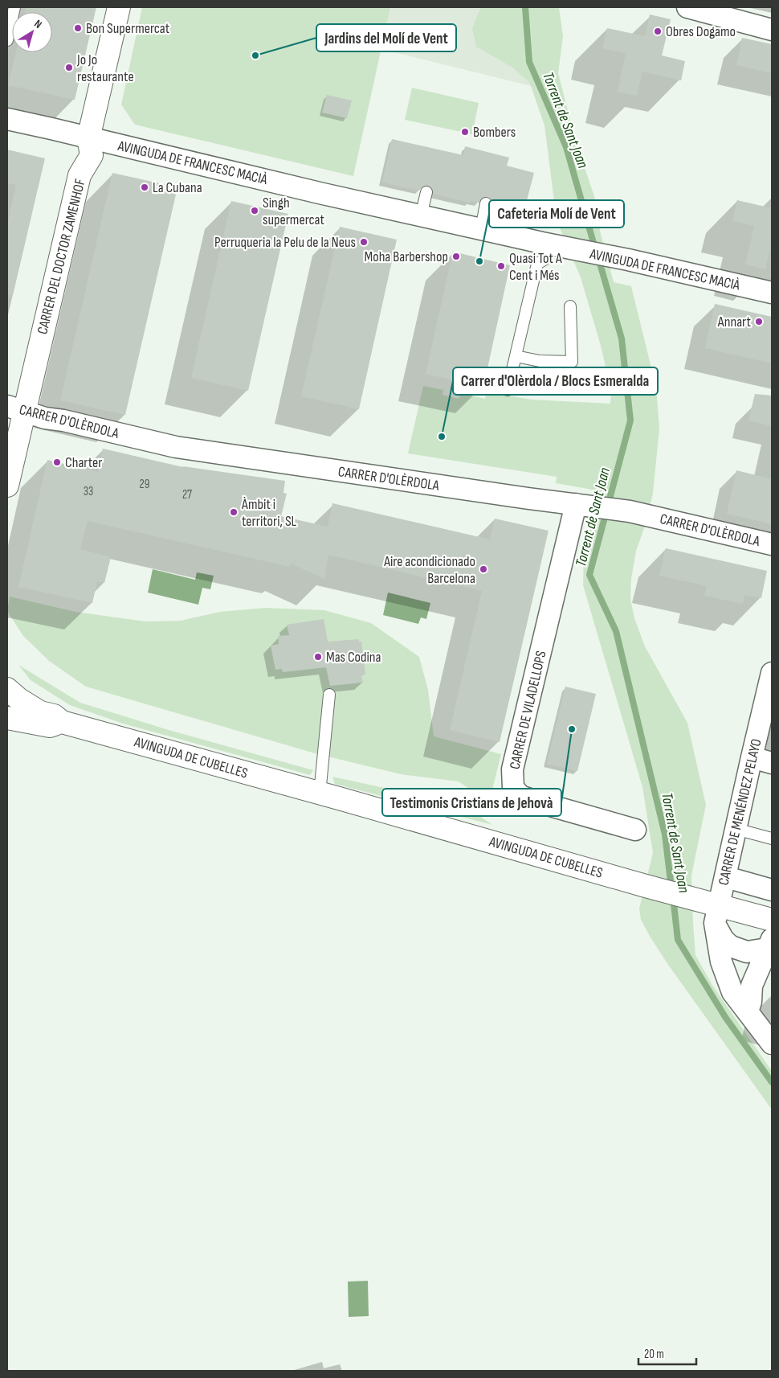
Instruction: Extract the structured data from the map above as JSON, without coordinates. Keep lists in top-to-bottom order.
{
  "streets": {
    "street": [
      "AVINGUDA DE FRANCESC MACIÀ",
      "CARRER DEL DOCTOR ZAMENHOF",
      "CARRER D'OLÈRDOLA",
      "CARRER DE VILADELLOPS",
      "AVINGUDA DE CUBELLES",
      "CARRER DE MENÉNDEZ PELAYO"
    ]
  },
  "crossings": [
    ["AVINGUDA DE FRANCESC MACIÀ", "CARRER DEL DOCTOR ZAMENHOF"],
    ["CARRER DEL DOCTOR ZAMENHOF", "CARRER D'OLÈRDOLA"],
    ["CARRER D'OLÈRDOLA", "CARRER DE VILADELLOPS"],
    ["AVINGUDA DE CUBELLES", "CARRER DE MENÉNDEZ PELAYO"]
  ],
  "water": ["Torrent de Sant Joan"],
  "places": [
    "Bon Supermercat",
    "Obres Dogamo",
    "Jardins del Molí de Vent",
    "Jo Jo restaurante",
    "Bombers",
    "La Cubana",
    "Singh supermercat",
    "Perruqueria la Pelu de la Neus",
    "Moha Barbershop",
    "Cafeteria Molí de Vent",
    "Quasi Tot A Cent i Més",
    "Annart",
    "Carrer d'Olèrdola / Blocs Esmeralda",
    "Charter",
    "Àmbit i territori, SL",
    "Aire acondicionado Barcelona",
    "Mas Codina",
    "Testimonis Cristians de Jehovà"
  ],
  "house_numbers": ["29", "33", "27"],
  "scale_bar": "20 m",
  "north": "top right"
}
